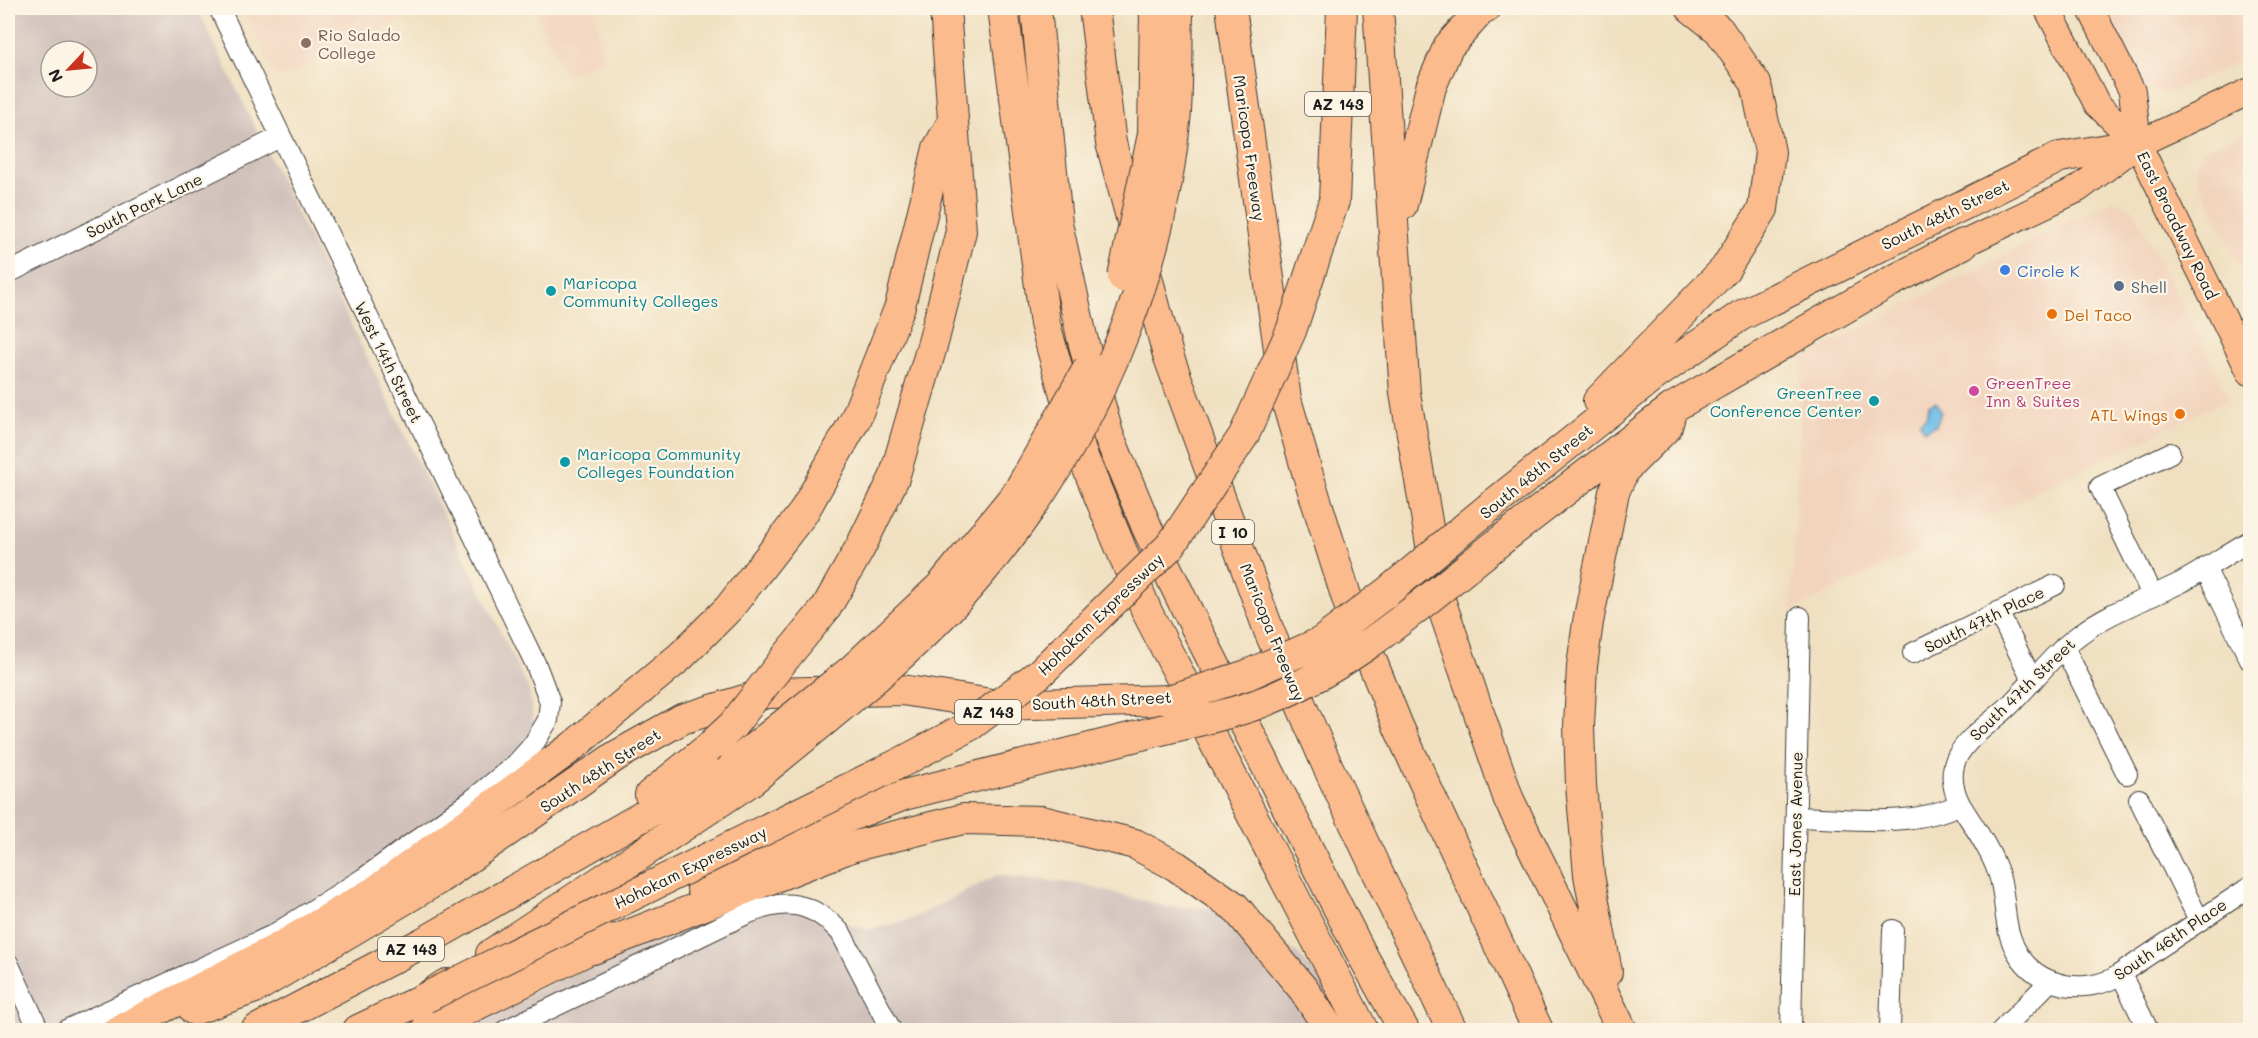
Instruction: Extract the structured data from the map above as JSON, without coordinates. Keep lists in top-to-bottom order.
{
  "streets": {
    "highway": [
      "AZ 143",
      "Maricopa Freeway",
      "South 48th Street",
      "I 10",
      "Hohokam Expressway"
    ],
    "main road": ["East Broadway Road"],
    "street": [
      "South Park Lane",
      "West 14th Street",
      "South 47th Place",
      "South 47th Street",
      "East Jones Avenue",
      "South 46th Place"
    ]
  },
  "crossings": [
    ["South Park Lane", "West 14th Street"],
    ["South 48th Street", "East Broadway Road"]
  ],
  "places": [
    "Rio Salado College",
    "Circle K",
    "Shell",
    "Maricopa Community Colleges",
    "Del Taco",
    "GreenTree Inn & Suites",
    "GreenTree Conference Center",
    "ATL Wings",
    "Maricopa Community Colleges Foundation"
  ],
  "north": "bottom left"
}
